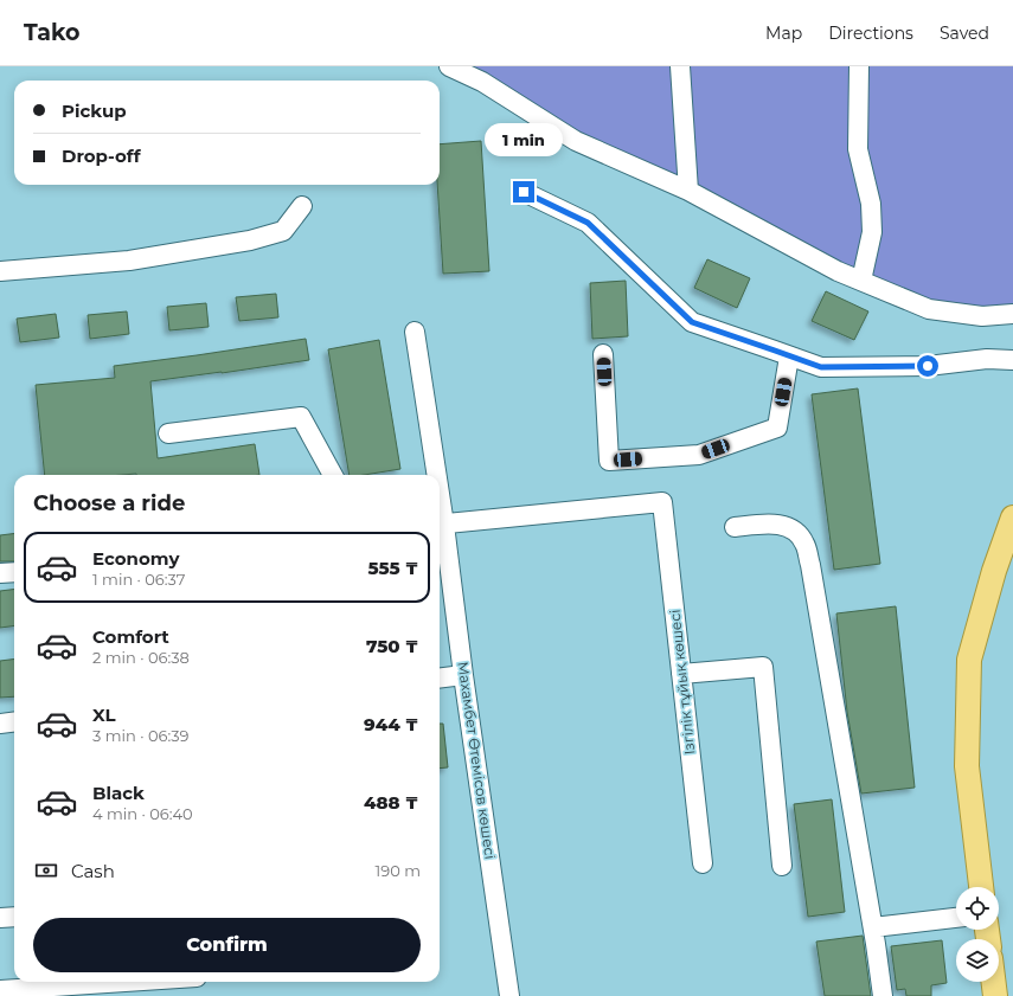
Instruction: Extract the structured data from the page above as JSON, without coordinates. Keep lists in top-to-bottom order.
{
  "streets": {
    "street": ["Ізгілік тұйық көшесі", "Махамбет Өтемісов көшесі"]
  },
  "crossings": [
    ["Ізгілік тұйық көшесі", "Махамбет Өтемісов көшесі"]
  ],
  "page": {
    "header": "Tako",
    "nav": ["Map", "Directions", "Saved"],
    "banner": ["Pickup", "Drop-off"],
    "bubble": "1 min",
    "heading": "Choose a ride",
    "list": [
      {
        "name": "Economy",
        "note": "1 min · 06:37",
        "value": "555 ₸"
      },
      {
        "name": "Comfort",
        "note": "2 min · 06:38",
        "value": "750 ₸"
      },
      {
        "name": "XL",
        "note": "3 min · 06:39",
        "value": "944 ₸"
      },
      {
        "name": "Black",
        "note": "4 min · 06:40",
        "value": "488 ₸"
      }
    ],
    "pay": ["Cash", "190 m"],
    "buttons": "Confirm"
  }
}
